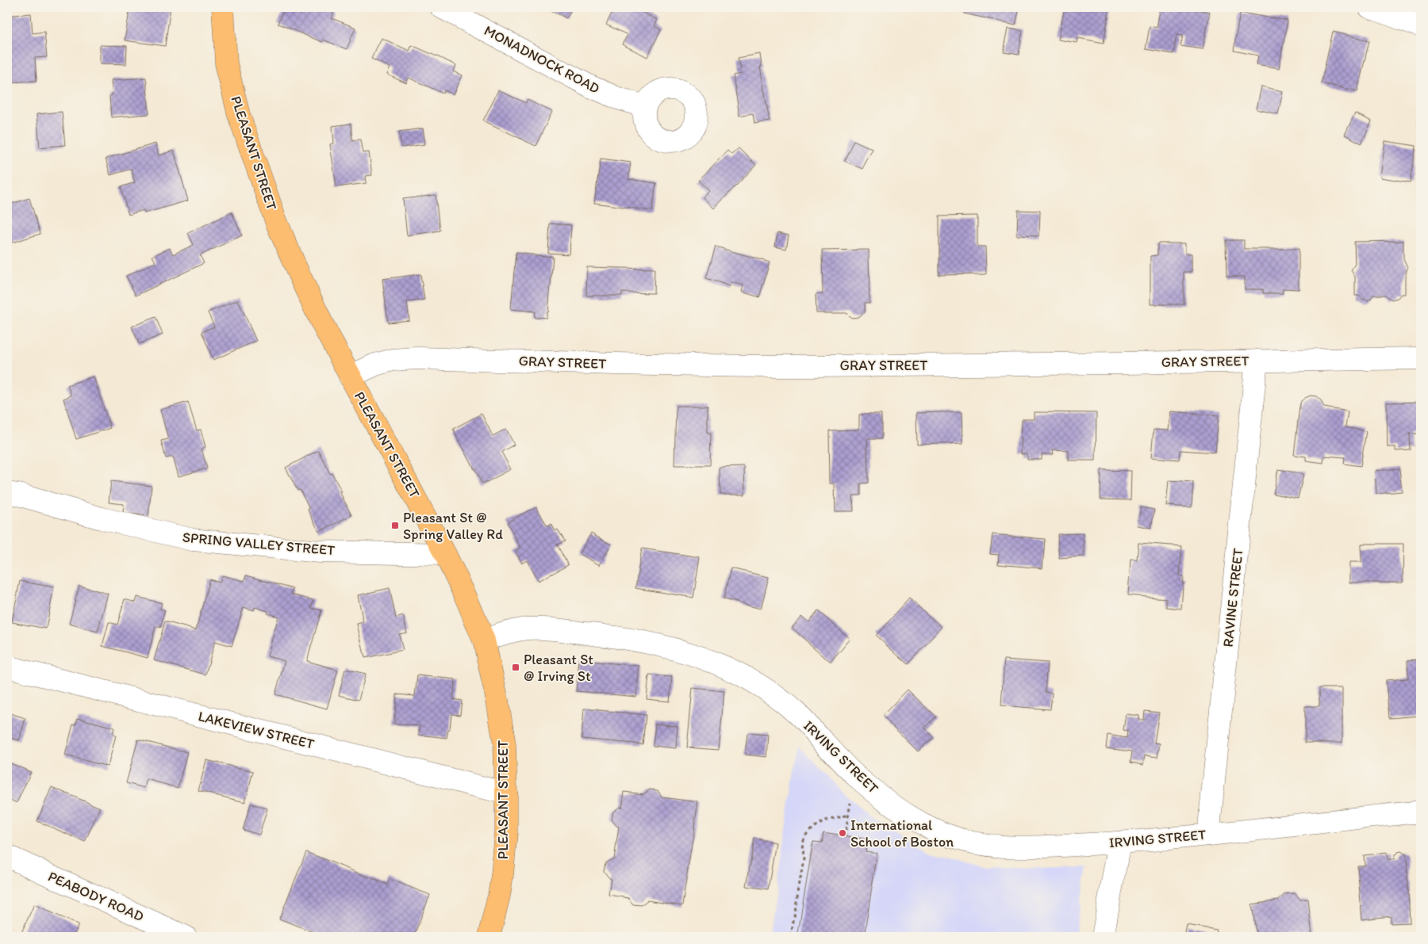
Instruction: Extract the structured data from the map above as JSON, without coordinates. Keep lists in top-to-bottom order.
{
  "streets": {
    "main road": ["PLEASANT STREET"],
    "street": [
      "MONADNOCK ROAD",
      "GRAY STREET",
      "SPRING VALLEY STREET",
      "RAVINE STREET",
      "LAKEVIEW STREET",
      "IRVING STREET",
      "PEABODY ROAD"
    ]
  },
  "crossings": [
    ["PLEASANT STREET", "GRAY STREET"],
    ["PLEASANT STREET", "SPRING VALLEY STREET"],
    ["PLEASANT STREET", "LAKEVIEW STREET"],
    ["PLEASANT STREET", "IRVING STREET"],
    ["GRAY STREET", "RAVINE STREET"],
    ["RAVINE STREET", "IRVING STREET"]
  ],
  "places": {
    "transit": ["Pleasant St @ Spring Valley Rd", "Pleasant St @ Irving St"],
    "other": ["International School of Boston"]
  }
}
